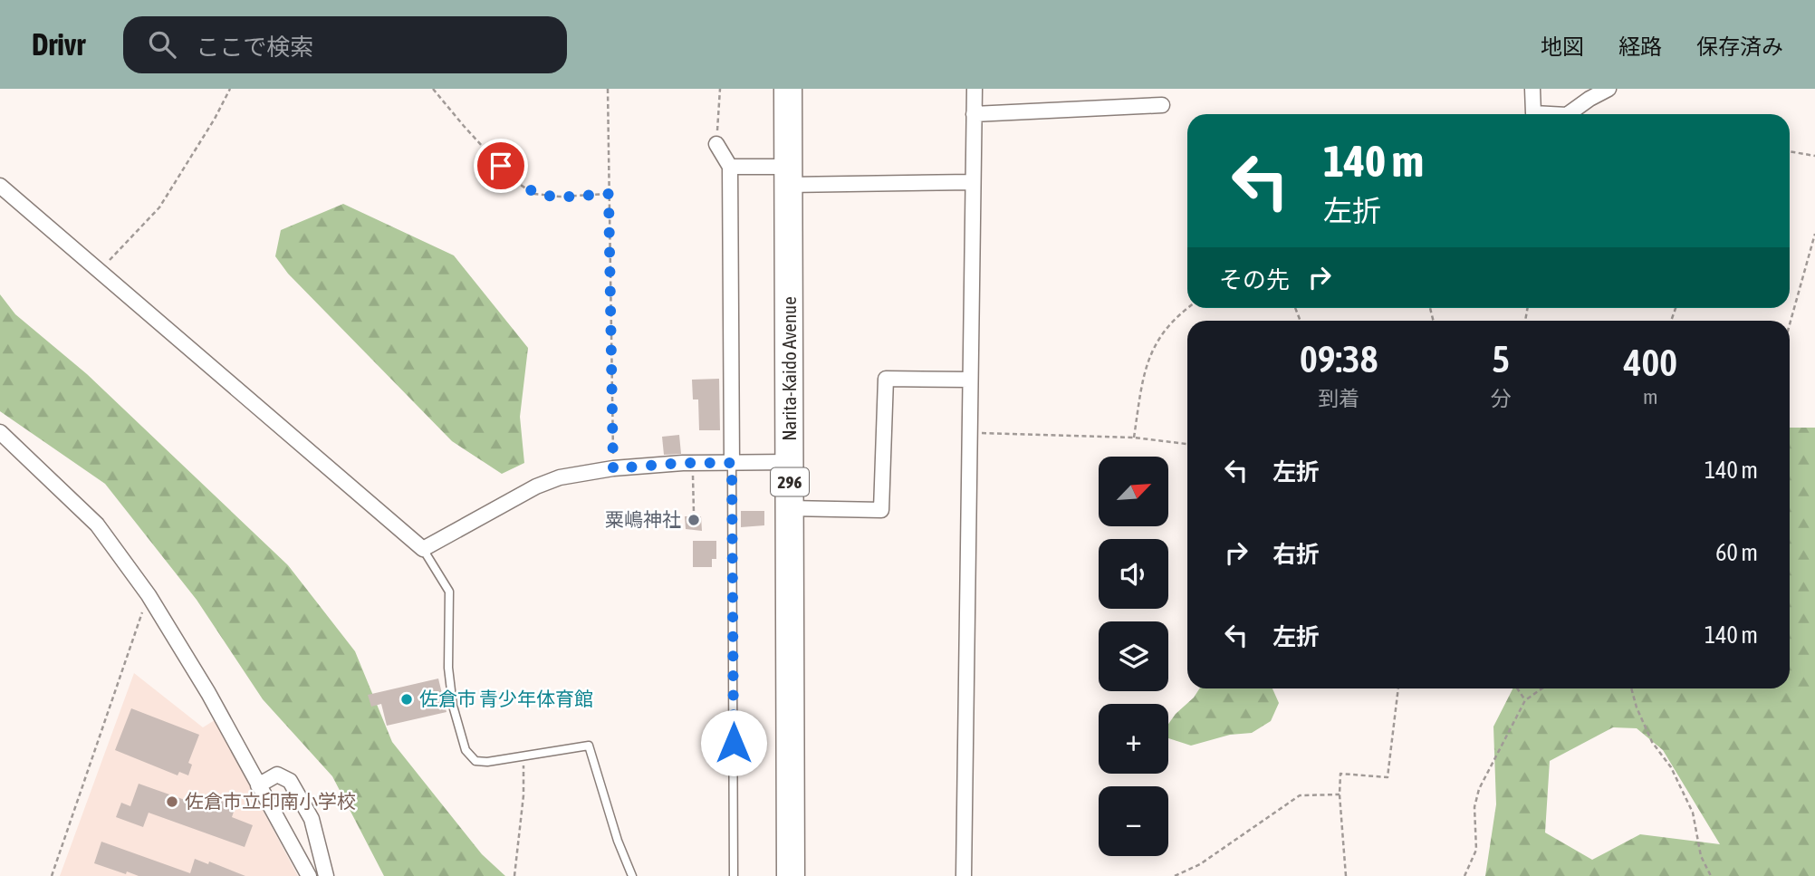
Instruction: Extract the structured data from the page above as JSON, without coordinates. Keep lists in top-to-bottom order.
{
  "streets": {
    "highway": ["Narita-Kaido Avenue", "296"]
  },
  "places": ["粟嶋神社", "佐倉市 青少年体育館", "佐倉市立印南小学校"],
  "north": "top right",
  "page": {
    "header": "Drivr",
    "search": "ここで検索",
    "nav": ["地図", "経路", "保存済み"],
    "turn": ["140 m", "左折"],
    "then": "その先",
    "eta": [
      "09:38",
      "到着",
      "5",
      "分",
      "400",
      "m"
    ],
    "list": [
      {
        "name": "左折",
        "value": "140 m"
      },
      {
        "name": "右折",
        "value": "60 m"
      },
      {
        "name": "左折",
        "value": "140 m"
      }
    ],
    "map_buttons": ["+", "−"]
  }
}
